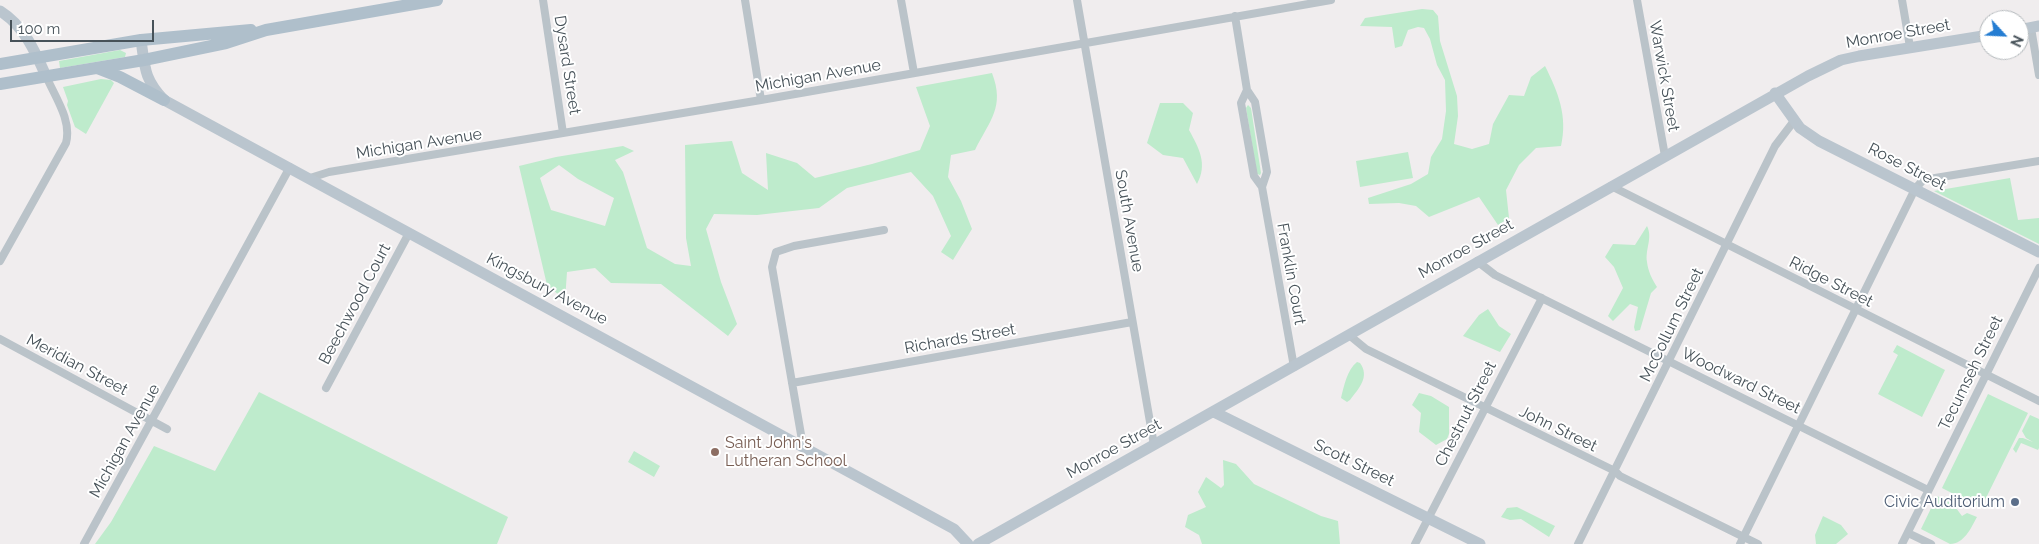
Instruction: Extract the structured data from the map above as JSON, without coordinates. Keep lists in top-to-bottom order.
{
  "streets": {
    "street": [
      "Monroe Street",
      "Dysard Street",
      "Michigan Avenue",
      "Warwick Street",
      "Rose Street",
      "South Avenue",
      "Franklin Court",
      "Ridge Street",
      "Kingsbury Avenue",
      "Beechwood Court",
      "McCollum Street",
      "Richards Street",
      "Meridian Street",
      "Tecumseh Street",
      "Woodward Street",
      "Chestnut Street",
      "John Street",
      "Scott Street"
    ]
  },
  "crossings": [
    ["Monroe Street", "Warwick Street"],
    ["Monroe Street", "Rose Street"],
    ["Monroe Street", "South Avenue"],
    ["Monroe Street", "Franklin Court"],
    ["Monroe Street", "Ridge Street"],
    ["Monroe Street", "Woodward Street"],
    ["Monroe Street", "John Street"],
    ["Monroe Street", "Scott Street"],
    ["Dysard Street", "Michigan Avenue"],
    ["Michigan Avenue", "South Avenue"],
    ["Michigan Avenue", "Franklin Court"],
    ["Michigan Avenue", "Kingsbury Avenue"],
    ["Michigan Avenue", "Meridian Street"],
    ["Rose Street", "McCollum Street"],
    ["South Avenue", "Richards Street"],
    ["Ridge Street", "McCollum Street"],
    ["Ridge Street", "Tecumseh Street"],
    ["Kingsbury Avenue", "Beechwood Court"],
    ["McCollum Street", "Woodward Street"],
    ["McCollum Street", "John Street"],
    ["Tecumseh Street", "Woodward Street"],
    ["Woodward Street", "Chestnut Street"],
    ["Chestnut Street", "John Street"],
    ["Chestnut Street", "Scott Street"]
  ],
  "places": ["Saint John's Lutheran School", "Civic Auditorium"],
  "scale_bar": "100 m",
  "north": "bottom right"
}
